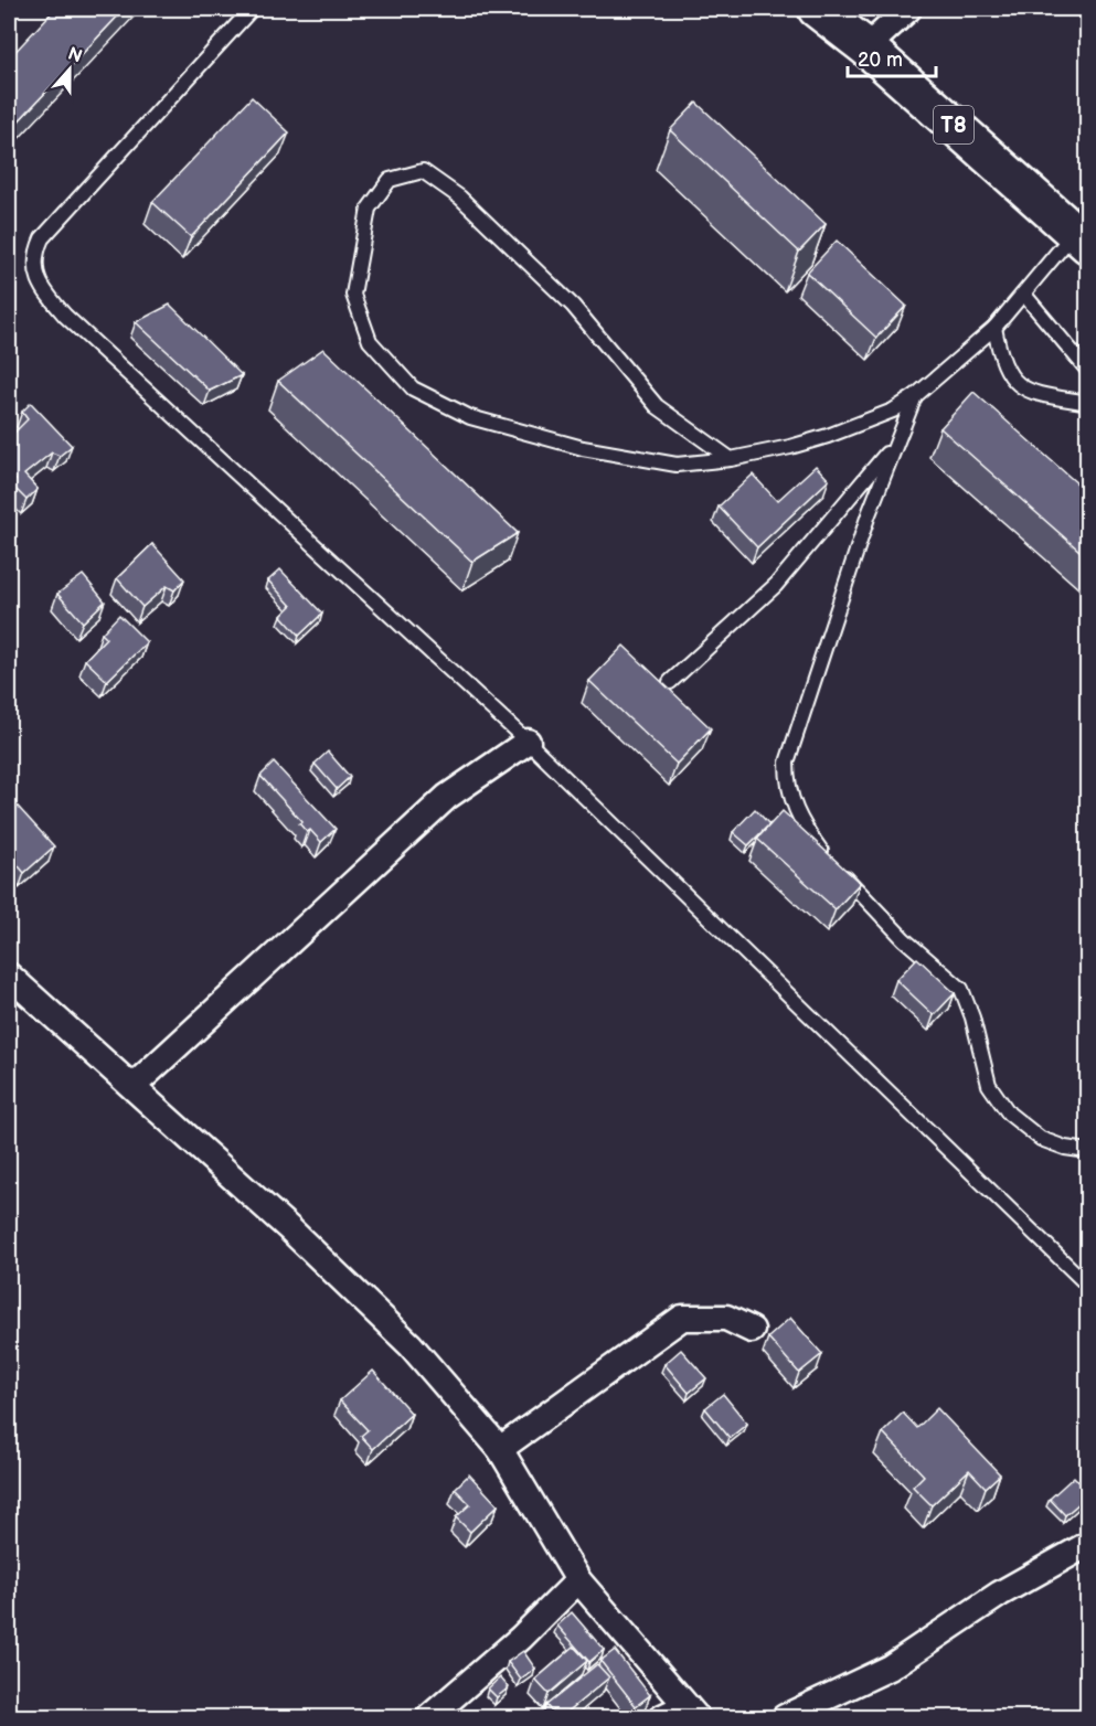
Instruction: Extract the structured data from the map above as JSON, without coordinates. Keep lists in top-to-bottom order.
{
  "streets": {
    "highway": ["T8"]
  },
  "scale_bar": "20 m",
  "north": "top"
}
